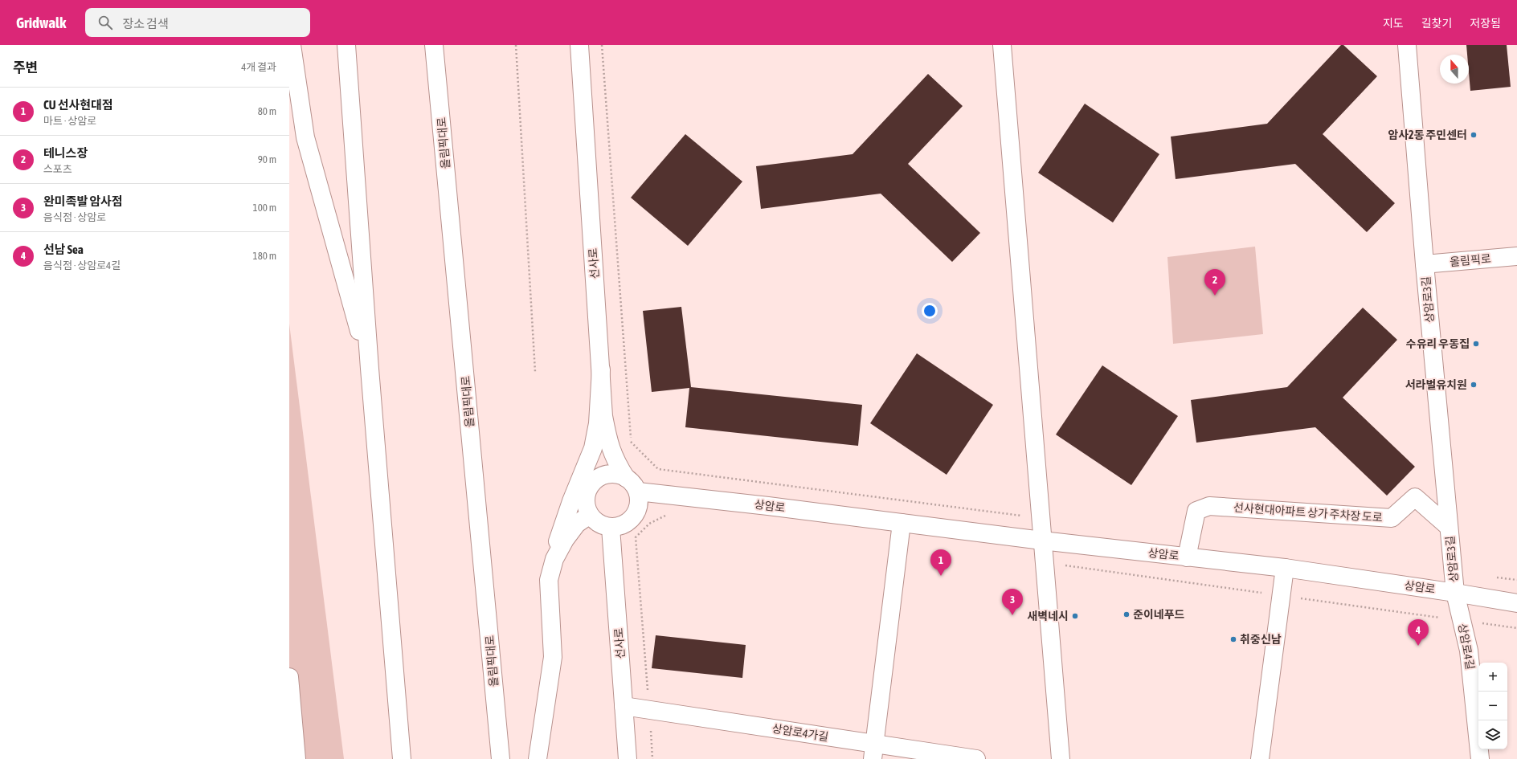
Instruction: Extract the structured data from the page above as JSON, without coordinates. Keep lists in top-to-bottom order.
{
  "streets": {
    "main road": [
      "올림픽대로",
      "올림픽로",
      "선사로",
      "상암로3길",
      "상암로",
      "선사현대아파트 상가 주차장 도로",
      "상암로4길",
      "상암로4가길"
    ]
  },
  "crossings": [
    ["올림픽로", "상암로3길"],
    ["선사로", "상암로"],
    ["선사로", "상암로4가길"],
    ["상암로3길", "상암로"],
    ["상암로3길", "선사현대아파트 상가 주차장 도로"],
    ["상암로3길", "상암로4길"],
    ["상암로", "선사현대아파트 상가 주차장 도로"],
    ["상암로", "상암로4길"]
  ],
  "places": [
    "암사2동 주민센터",
    "수유리 우동집",
    "서라벌유치원",
    "준이네푸드",
    "새벽네시",
    "취중신남"
  ],
  "north": "top",
  "page": {
    "header": "Gridwalk",
    "search": "장소 검색",
    "nav": ["지도", "길찾기", "저장됨"],
    "heading": ["주변", "4개 결과"],
    "list": [
      {
        "mark": "1",
        "name": "CU 선사현대점",
        "note": "마트 · 상암로",
        "value": "80 m"
      },
      {
        "mark": "2",
        "name": "테니스장",
        "note": "스포츠",
        "value": "90 m"
      },
      {
        "mark": "3",
        "name": "완미족발 암사점",
        "note": "음식점 · 상암로",
        "value": "100 m"
      },
      {
        "mark": "4",
        "name": "선남 Sea",
        "note": "음식점 · 상암로4길",
        "value": "180 m"
      }
    ],
    "pins": [
      "2",
      "1",
      "3",
      "4"
    ],
    "map_buttons": ["+", "−"]
  }
}
